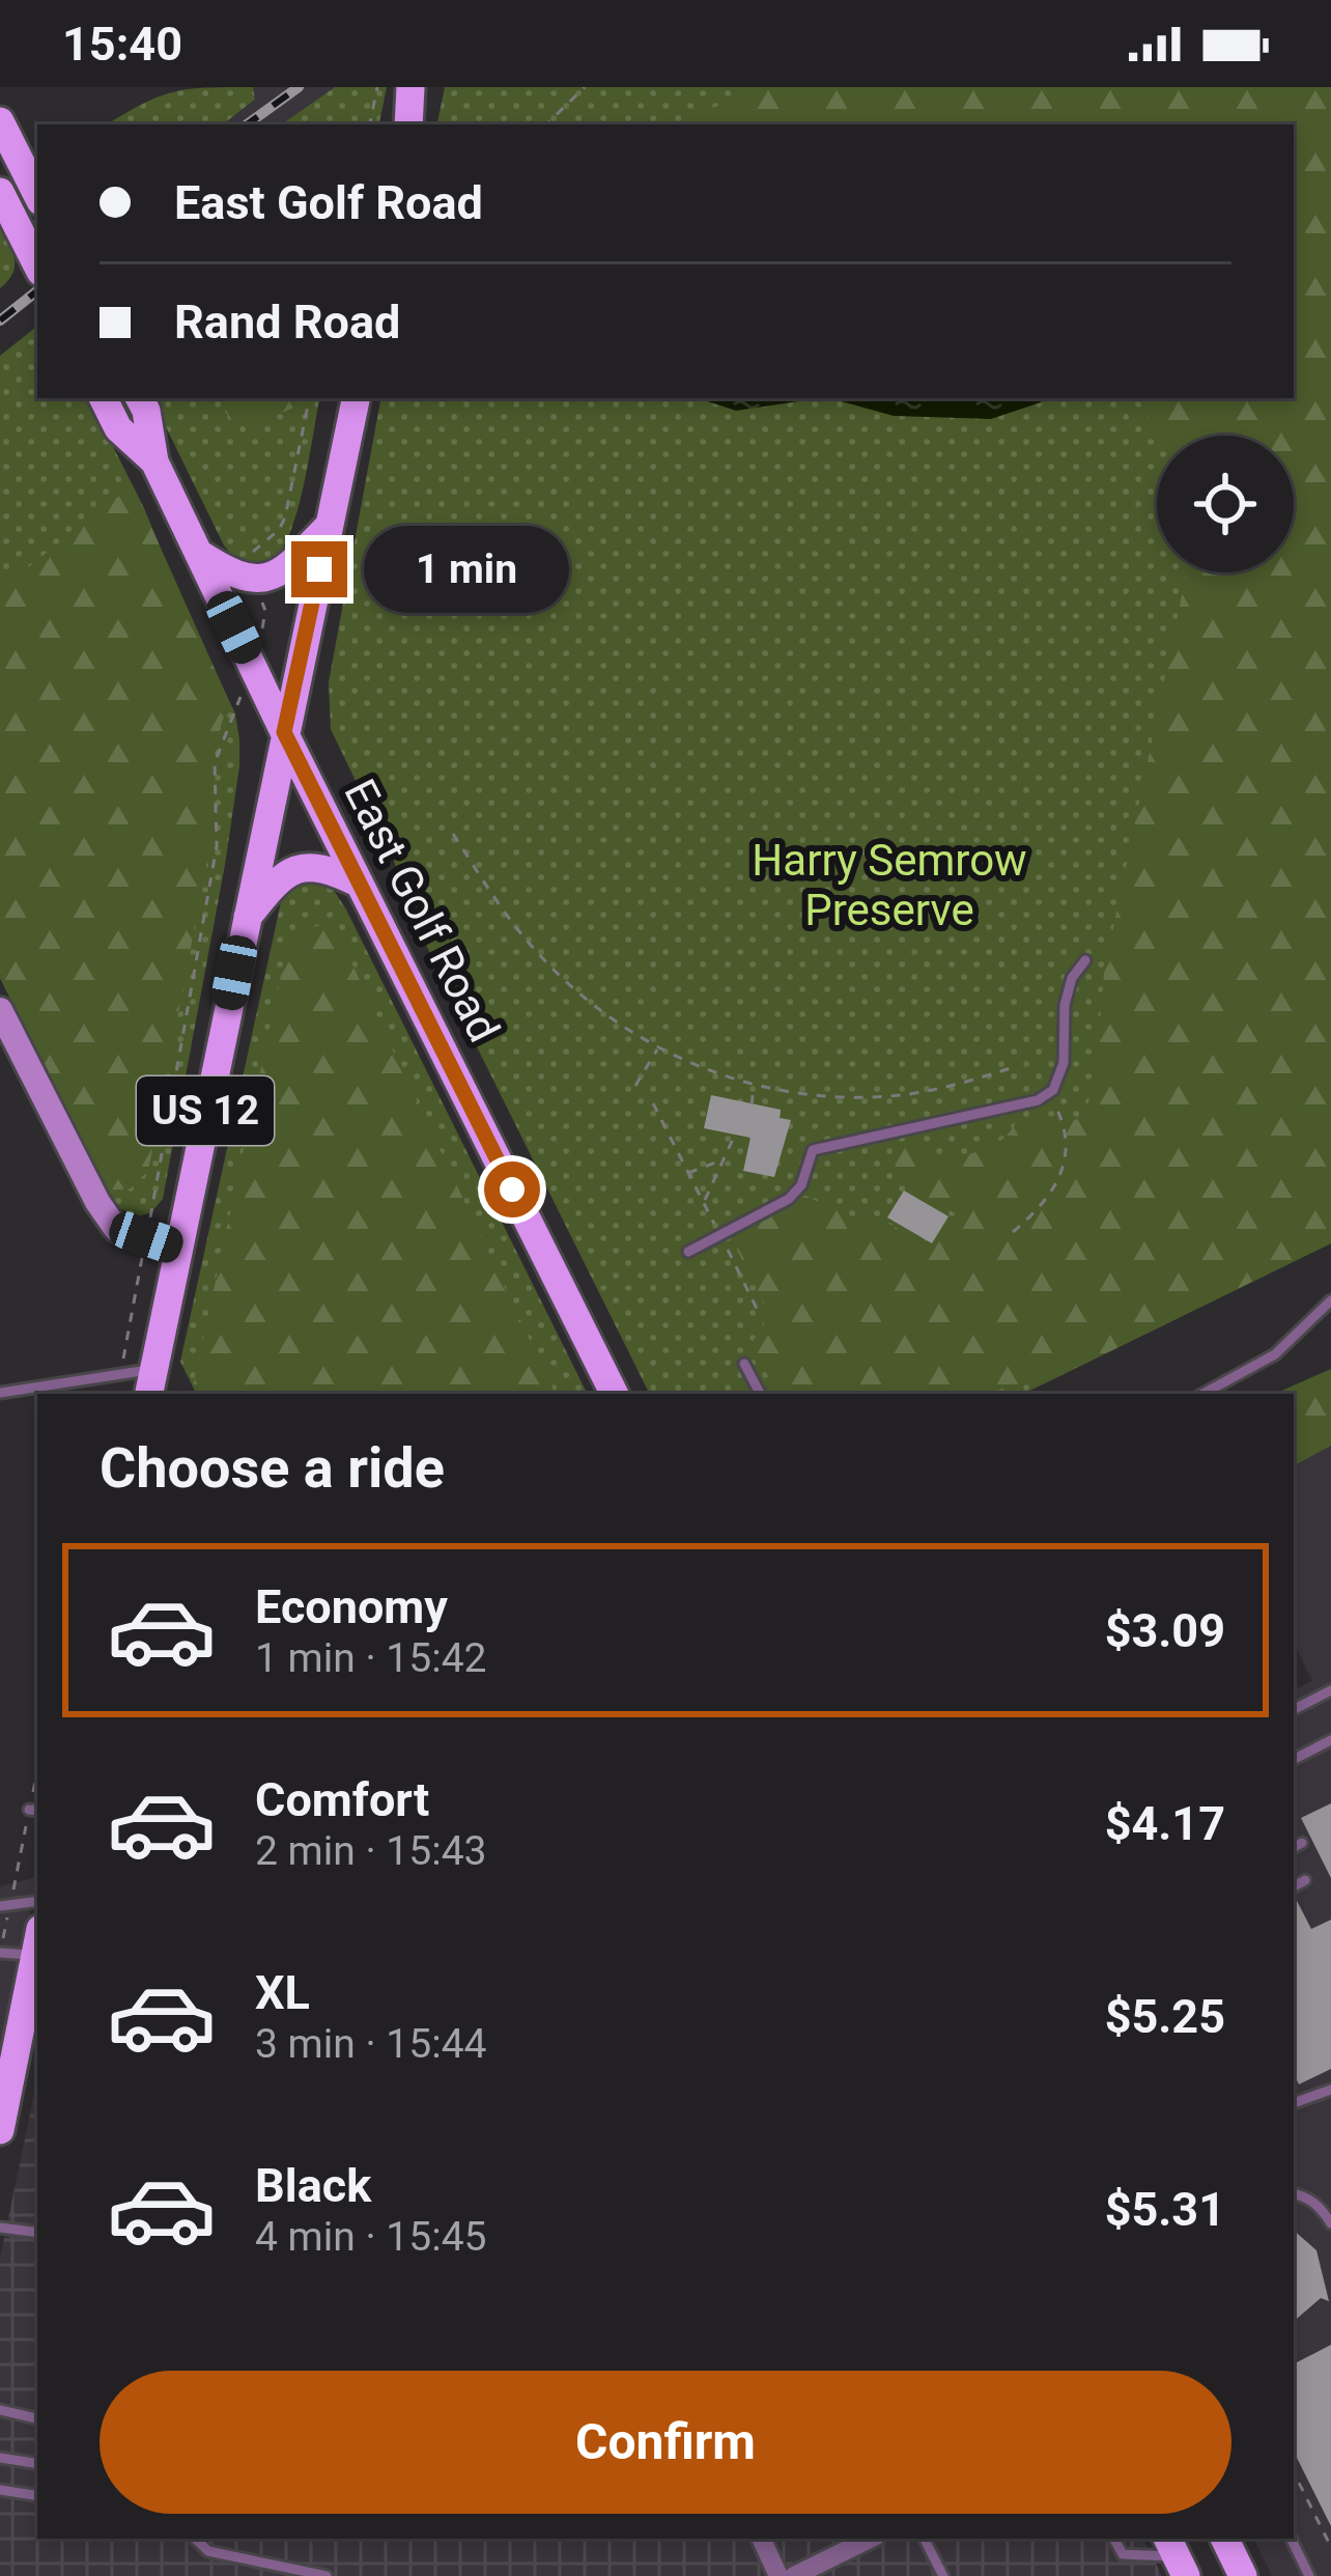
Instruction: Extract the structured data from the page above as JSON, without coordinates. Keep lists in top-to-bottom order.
{
  "streets": {
    "main road": ["East Golf Road", "US 12"]
  },
  "crossings": [
    ["East Golf Road", "US 12"]
  ],
  "parks": ["Harry Semrow Preserve"],
  "page": {
    "status": "15:40",
    "banner": ["East Golf Road", "Rand Road"],
    "bubble": "1 min",
    "heading": "Choose a ride",
    "list": [
      {
        "name": "Economy",
        "note": "1 min · 15:42",
        "value": "$3.09"
      },
      {
        "name": "Comfort",
        "note": "2 min · 15:43",
        "value": "$4.17"
      },
      {
        "name": "XL",
        "note": "3 min · 15:44",
        "value": "$5.25"
      },
      {
        "name": "Black",
        "note": "4 min · 15:45",
        "value": "$5.31"
      }
    ],
    "buttons": "Confirm"
  }
}
